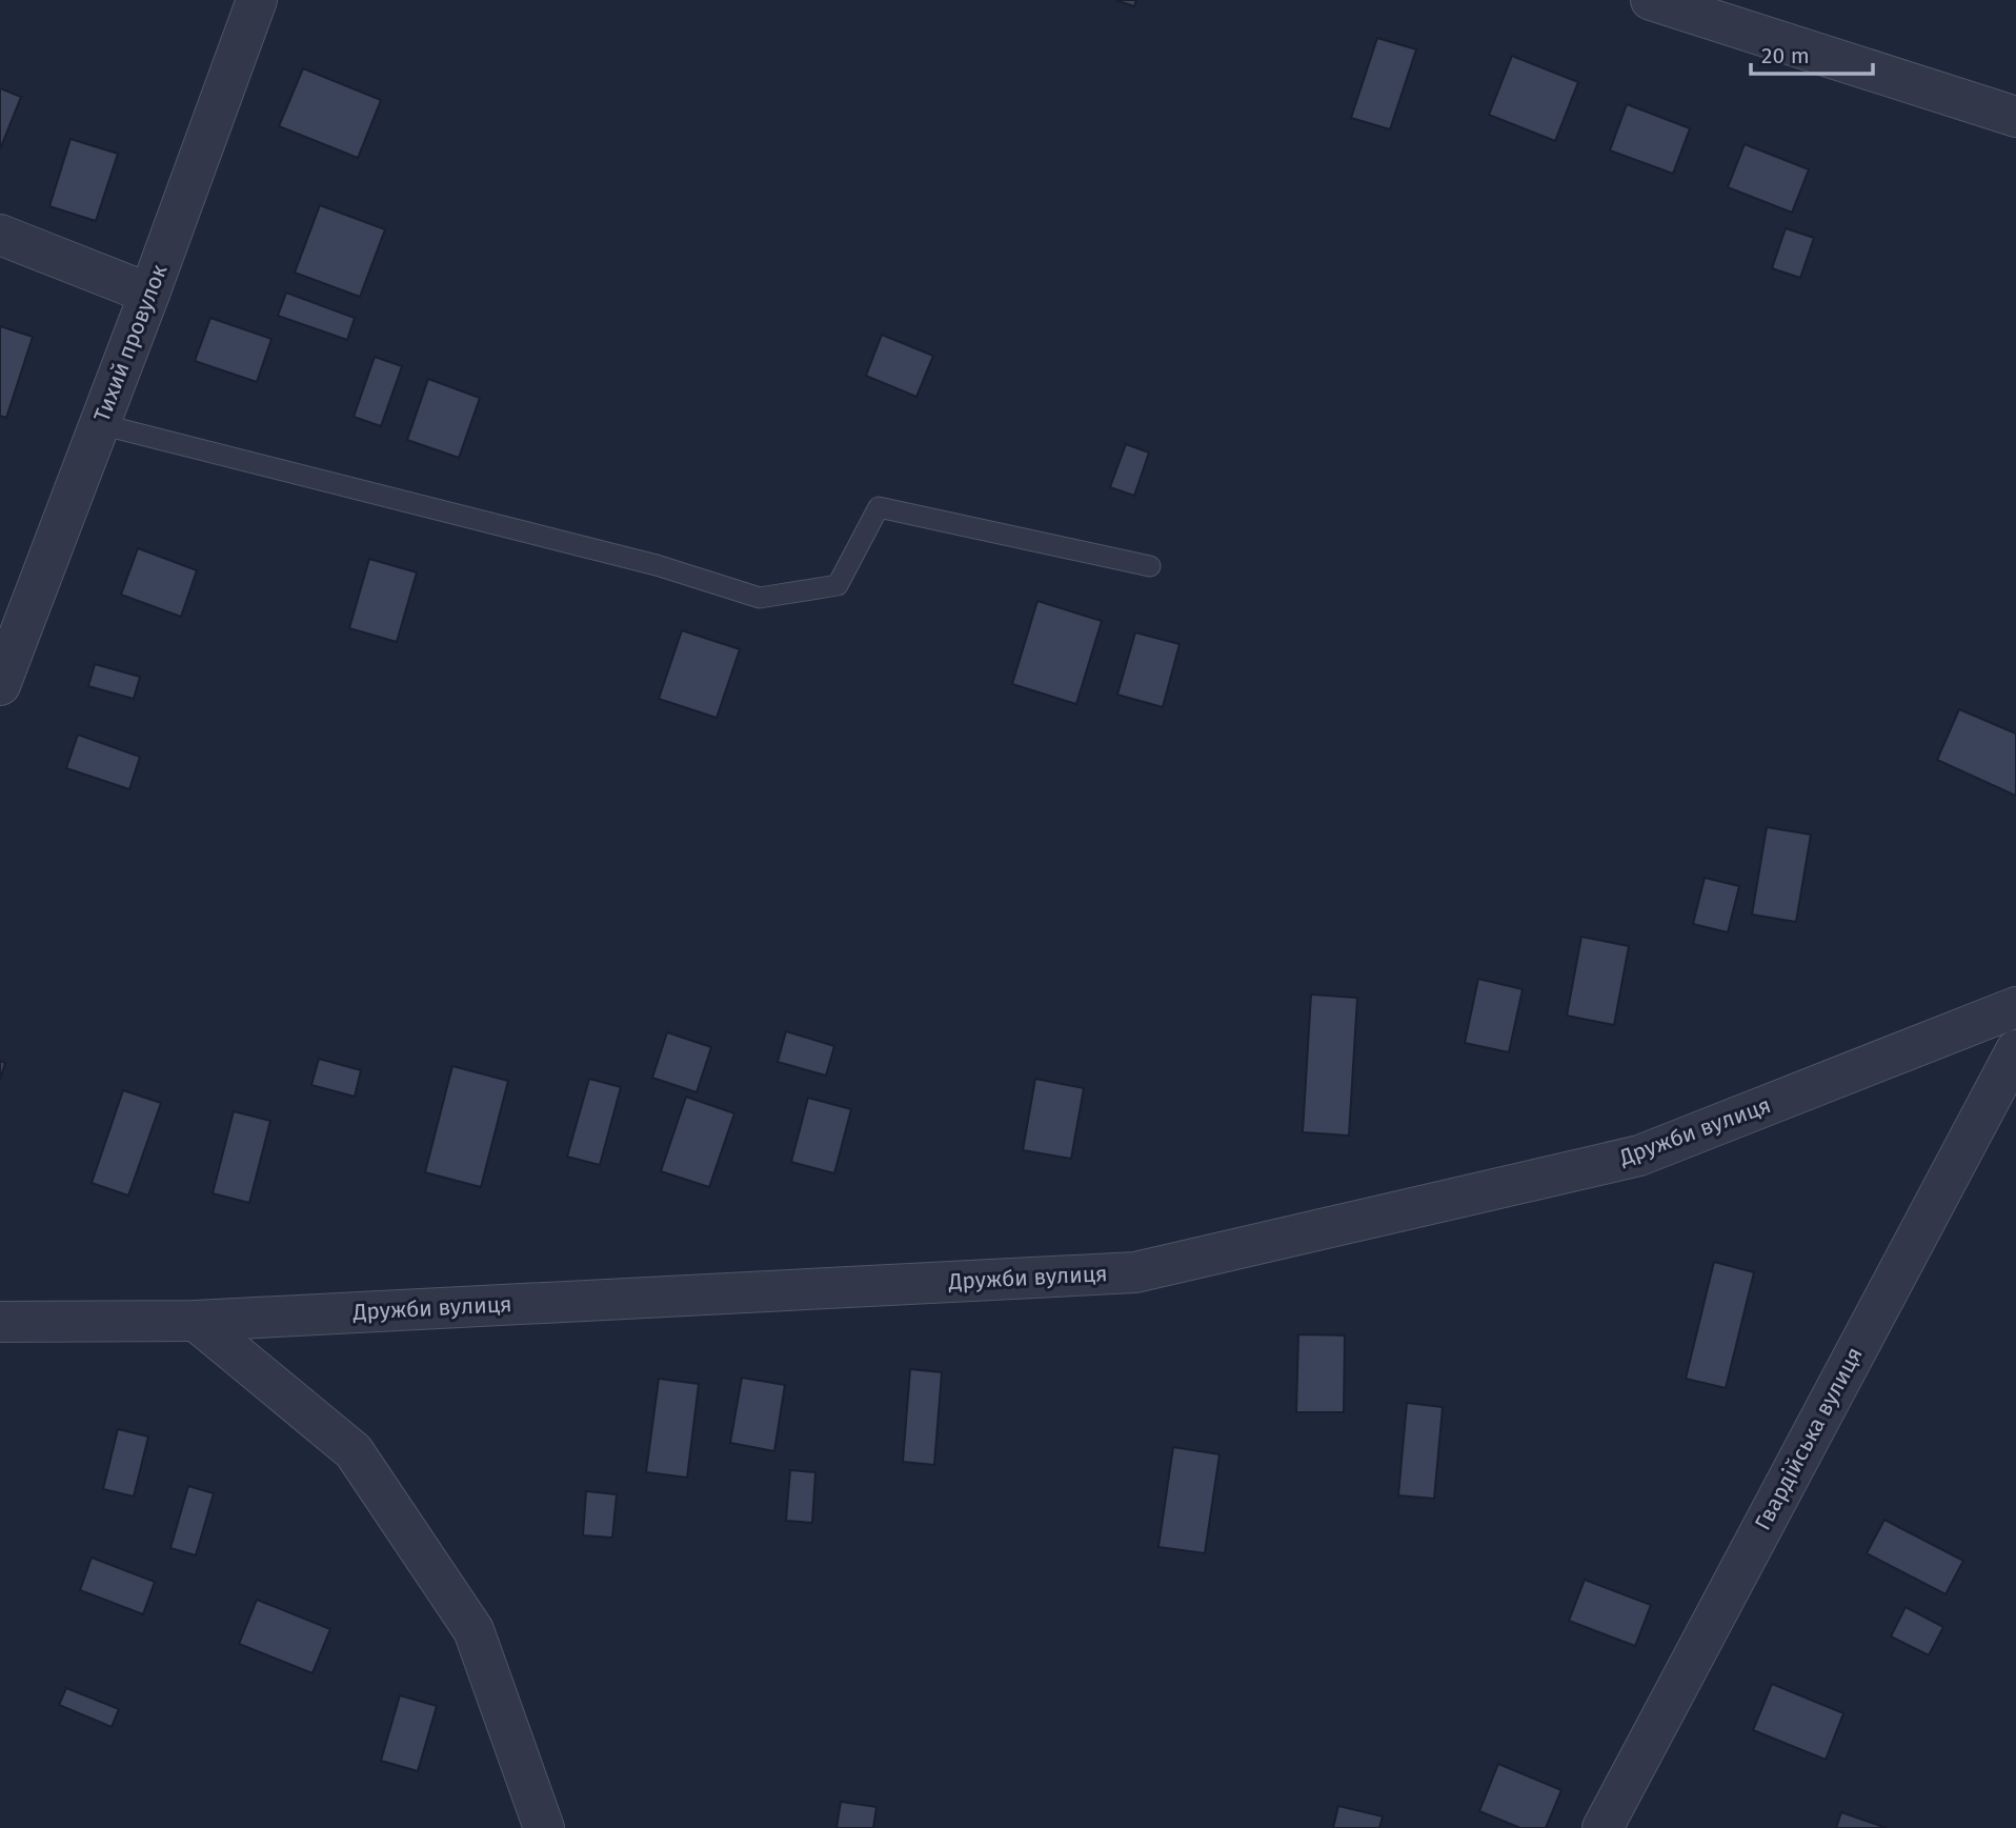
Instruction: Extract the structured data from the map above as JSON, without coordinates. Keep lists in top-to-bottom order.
{
  "streets": {
    "street": ["Тихий провулок", "Дружби вулиця", "Гвардійська вулиця"]
  },
  "scale_bar": "20 m"
}
